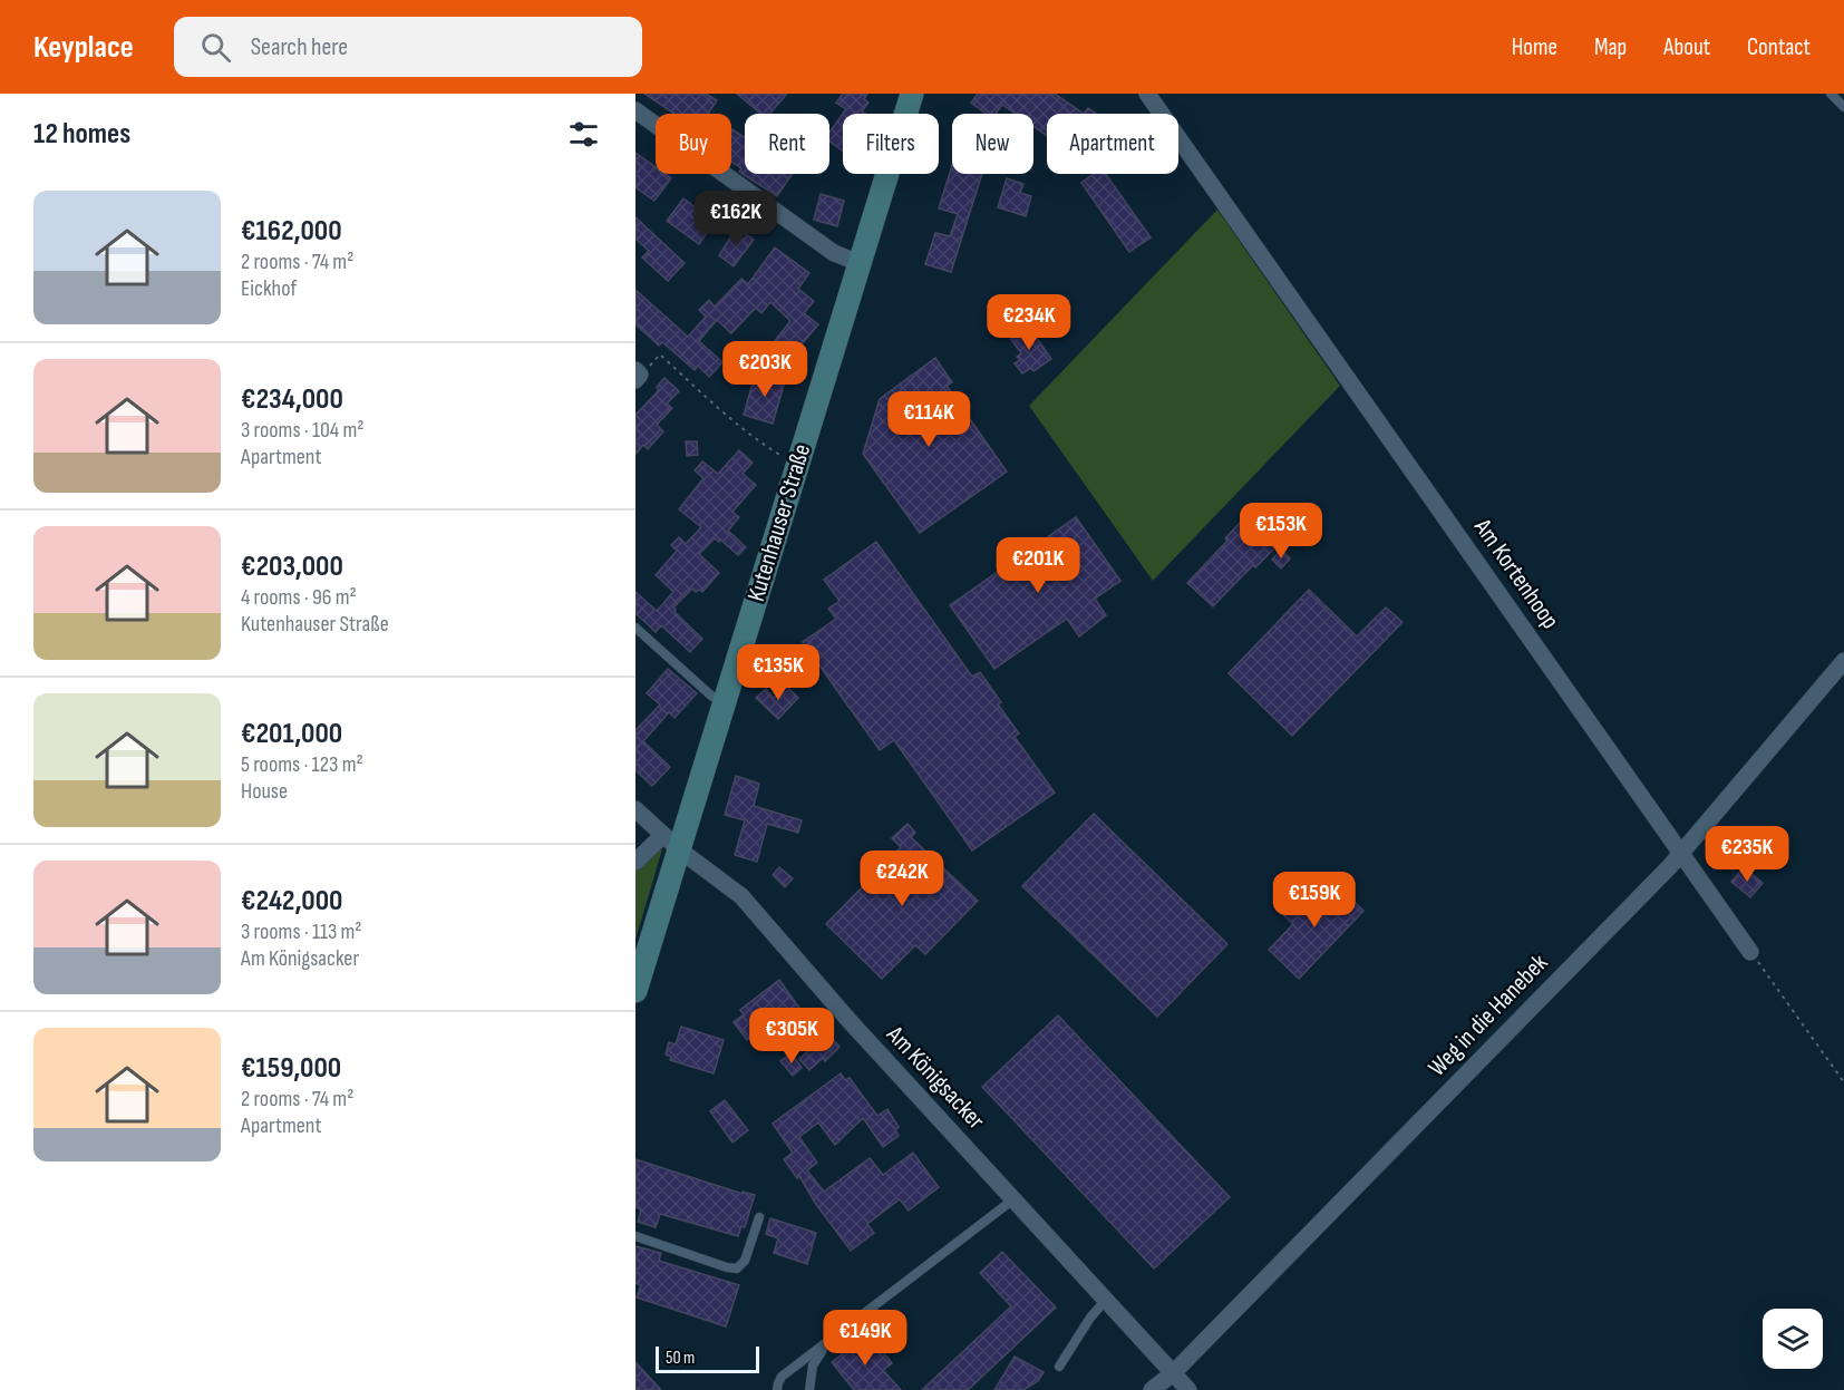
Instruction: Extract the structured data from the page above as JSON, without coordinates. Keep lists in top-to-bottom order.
{
  "streets": {
    "street": [
      "Kutenhauser Straße",
      "Am Kortenhoop",
      "Weg in die Hanebek",
      "Am Königsacker"
    ]
  },
  "crossings": [
    ["Kutenhauser Straße", "Am Königsacker"],
    ["Am Kortenhoop", "Weg in die Hanebek"],
    ["Weg in die Hanebek", "Am Königsacker"]
  ],
  "scale_bar": "50 m",
  "page": {
    "header": "Keyplace",
    "search": "Search here",
    "nav": [
      "Home",
      "Map",
      "About",
      "Contact"
    ],
    "heading": "12 homes",
    "chip": [
      "Buy",
      "Rent",
      "Filters",
      "New",
      "Apartment"
    ],
    "list": [
      {
        "name": "€162,000",
        "note": "2 rooms · 74 m² · Eickhof"
      },
      {
        "name": "€234,000",
        "note": "3 rooms · 104 m² · Apartment"
      },
      {
        "name": "€203,000",
        "note": "4 rooms · 96 m² · Kutenhauser Straße"
      },
      {
        "name": "€201,000",
        "note": "5 rooms · 123 m² · House"
      },
      {
        "name": "€242,000",
        "note": "3 rooms · 113 m² · Am Königsacker"
      },
      {
        "name": "€159,000",
        "note": "2 rooms · 74 m² · Apartment"
      }
    ],
    "price": [
      "€162K",
      "€234K",
      "€203K",
      "€114K",
      "€153K",
      "€201K",
      "€135K",
      "€235K",
      "€242K",
      "€159K",
      "€305K",
      "€149K"
    ],
    "scale": "50 m"
  }
}
